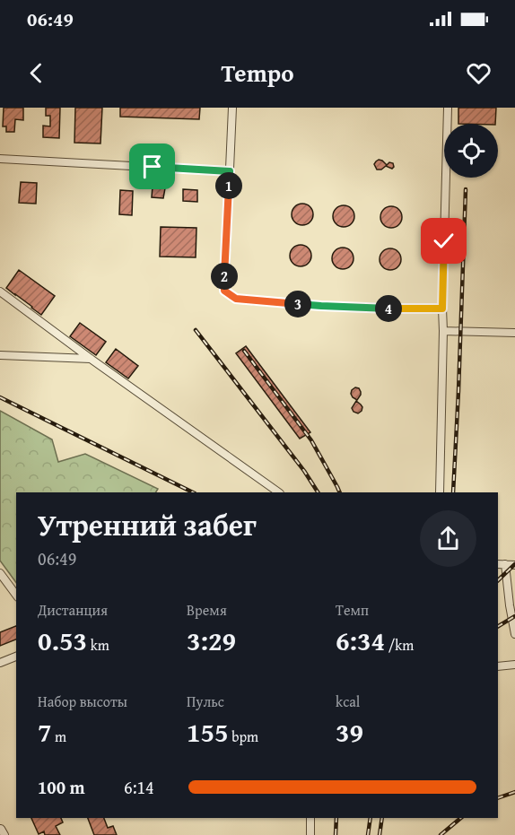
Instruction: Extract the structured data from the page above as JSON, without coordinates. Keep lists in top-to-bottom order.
{
  "page": {
    "status": "06:49",
    "header": "Tempo",
    "pins": [
      "1",
      "2",
      "3",
      "4"
    ],
    "heading": ["Утренний забег", "06:49"],
    "stats": [
      ["Дистанция", "0.53 km"],
      ["Время", "3:29"],
      ["Темп", "6:34 /km"],
      ["Набор высоты", "7 m"],
      ["Пульс", "155 bpm"],
      ["kcal", "39"]
    ],
    "list": [
      {
        "name": "100 m",
        "note": "6:14"
      }
    ]
  }
}
